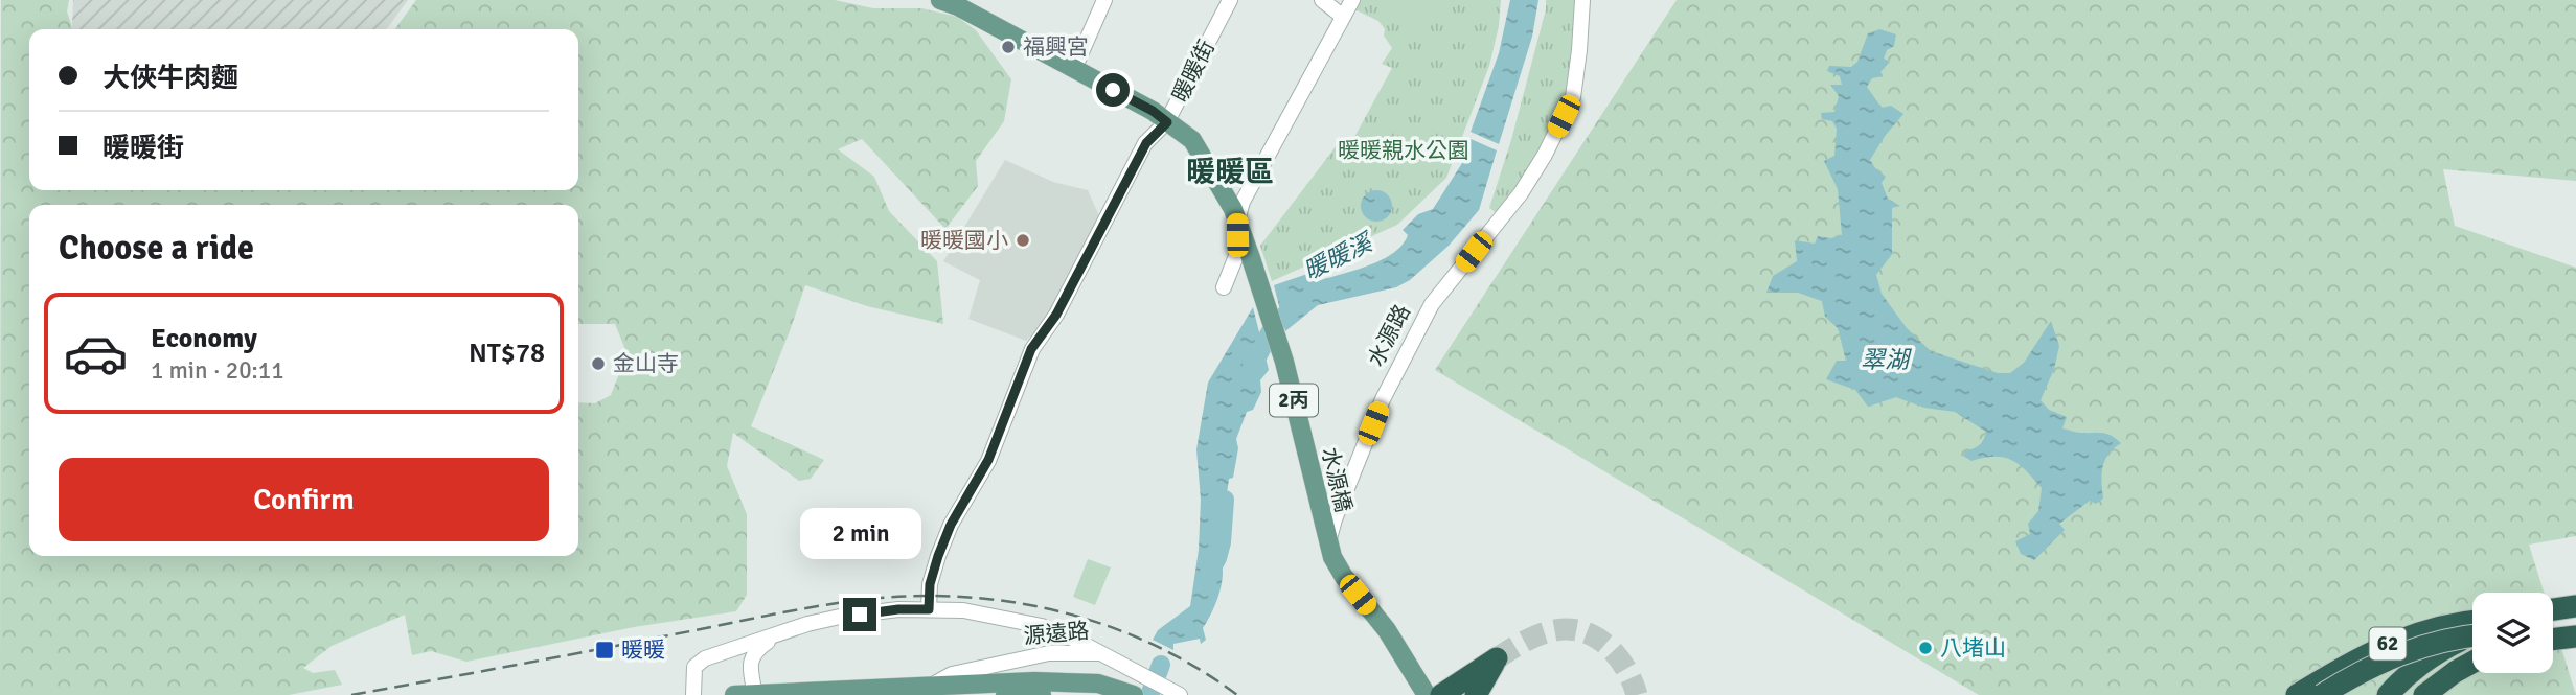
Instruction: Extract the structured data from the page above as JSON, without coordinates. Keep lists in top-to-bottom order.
{
  "streets": {
    "highway": ["62"],
    "main road": ["2丙", "水源橋", "源遠路"],
    "street": ["暖暖街", "水源路"]
  },
  "crossings": [
    ["暖暖街", "2丙"],
    ["水源路", "2丙"],
    ["水源路", "水源橋"],
    ["2丙", "水源橋"]
  ],
  "districts": ["暖暖區"],
  "water": ["暖暖溪", "翠湖"],
  "parks": ["暖暖親水公園"],
  "places": {
    "other": [
      "福興宮",
      "暖暖國小",
      "金山寺",
      "八堵山"
    ],
    "transit": ["暖暖"]
  },
  "page": {
    "banner": ["大俠牛肉麵", "暖暖街"],
    "heading": "Choose a ride",
    "list": [
      {
        "name": "Economy",
        "note": "1 min · 20:11",
        "value": "NT$78"
      }
    ],
    "buttons": "Confirm",
    "bubble": "2 min"
  }
}
